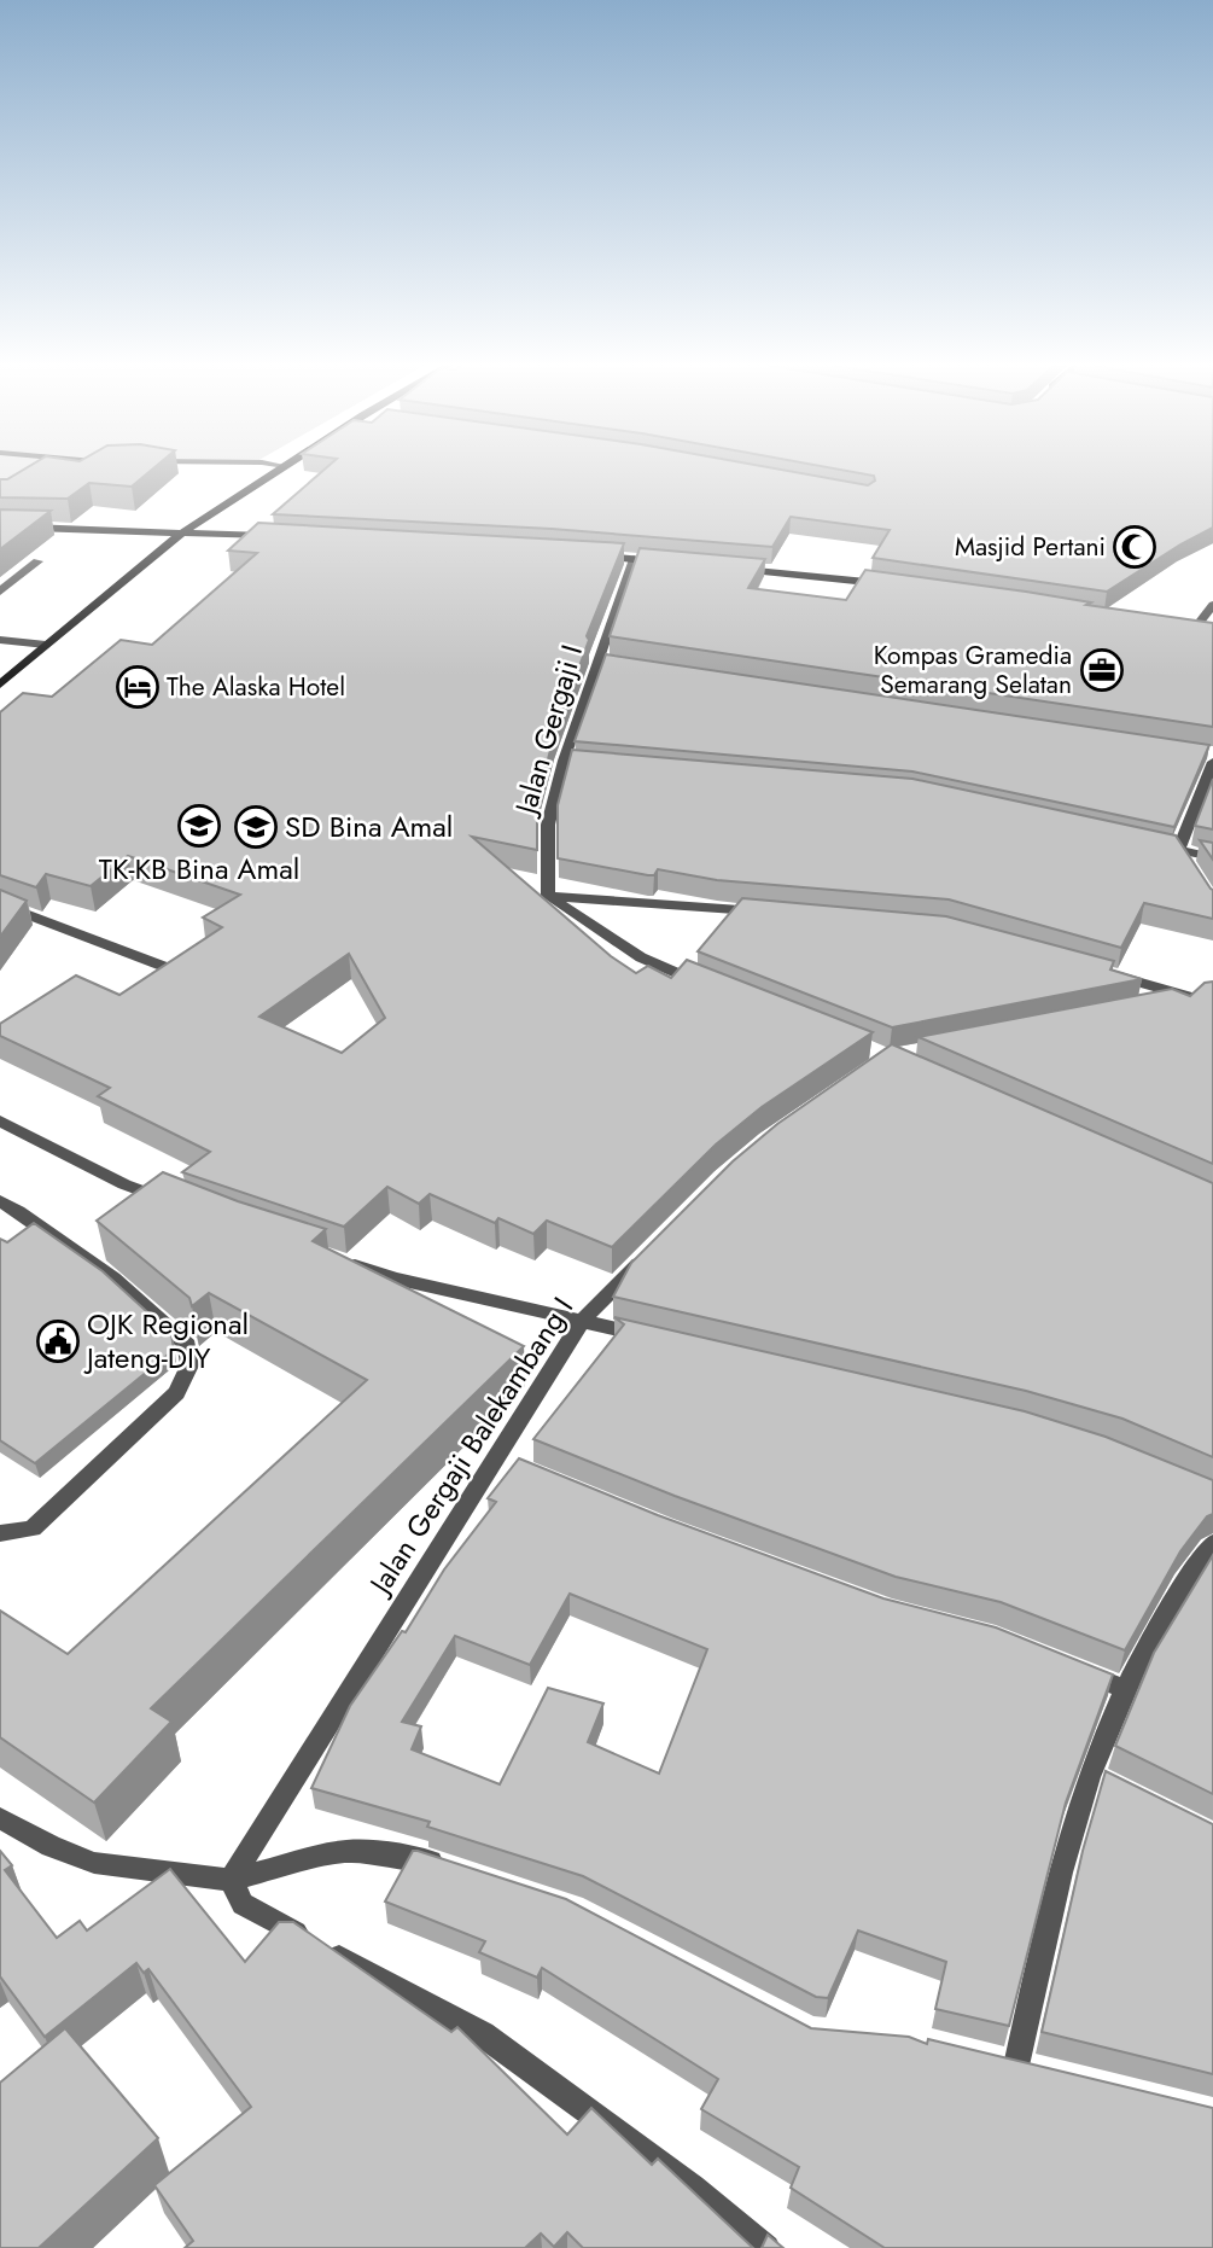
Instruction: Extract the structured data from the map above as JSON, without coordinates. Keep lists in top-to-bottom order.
{
  "streets": {
    "street": ["Jalan Gergaji I", "Jalan Gergaji Balekambang I"]
  },
  "places": {
    "mosque": ["Masjid Pertani"],
    "office": ["Kompas Gramedia Semarang Selatan"],
    "hotel": ["The Alaska Hotel"],
    "school or university": ["TK-KB Bina Amal", "SD Bina Amal"],
    "public building": ["OJK Regional Jateng-DIY"]
  }
}
